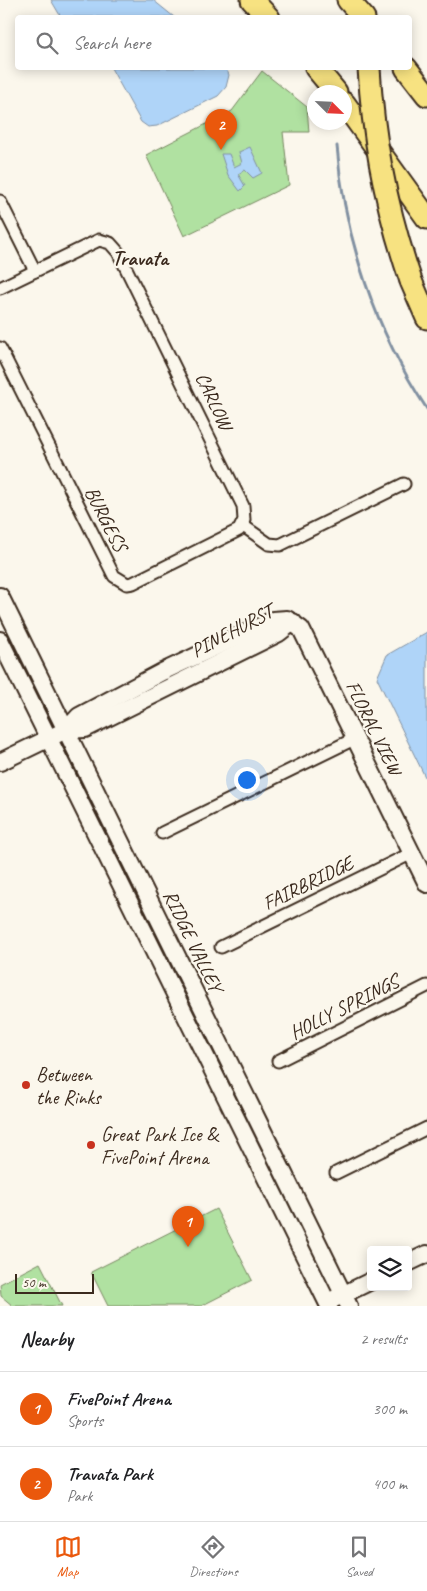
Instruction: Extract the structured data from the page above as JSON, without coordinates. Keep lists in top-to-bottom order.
{
  "streets": {
    "main road": ["PINEHURST", "FLORAL VIEW", "RIDGE VALLEY"],
    "street": [
      "CARLOW",
      "BURGESS",
      "FAIRBRIDGE",
      "HOLLY SPRINGS"
    ]
  },
  "crossings": [
    ["CARLOW", "BURGESS"],
    ["PINEHURST", "FLORAL VIEW"],
    ["PINEHURST", "RIDGE VALLEY"],
    ["FLORAL VIEW", "FAIRBRIDGE"]
  ],
  "districts": ["Travata"],
  "places": ["Between the Rinks", "Great Park Ice & FivePoint Arena"],
  "scale_bar": "50 m",
  "north": "bottom right",
  "page": {
    "search": "Search here",
    "pins": ["2", "1"],
    "scale": "50 m",
    "heading": ["Nearby", "2 results"],
    "list": [
      {
        "mark": "1",
        "name": "FivePoint Arena",
        "note": "Sports",
        "value": "300 m"
      },
      {
        "mark": "2",
        "name": "Travata Park",
        "note": "Park",
        "value": "400 m"
      }
    ],
    "nav": ["Map", "Directions", "Saved"]
  }
}
